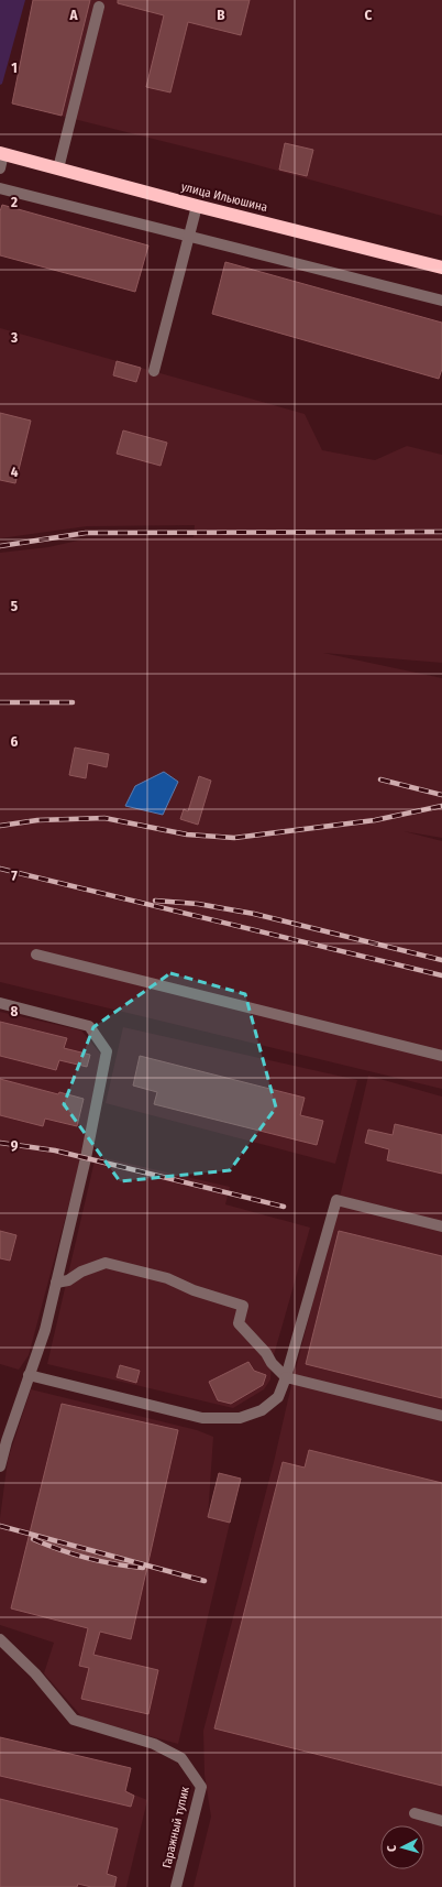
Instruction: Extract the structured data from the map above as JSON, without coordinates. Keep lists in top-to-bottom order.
{
  "streets": {
    "highway": ["улица Ильюшина"],
    "lane": ["Гаражный тупик"]
  },
  "north": "left",
  "grid": {
    "columns": ["A", "B", "C"],
    "rows": [
      "1",
      "2",
      "3",
      "4",
      "5",
      "6",
      "7",
      "8",
      "9"
    ]
  }
}
